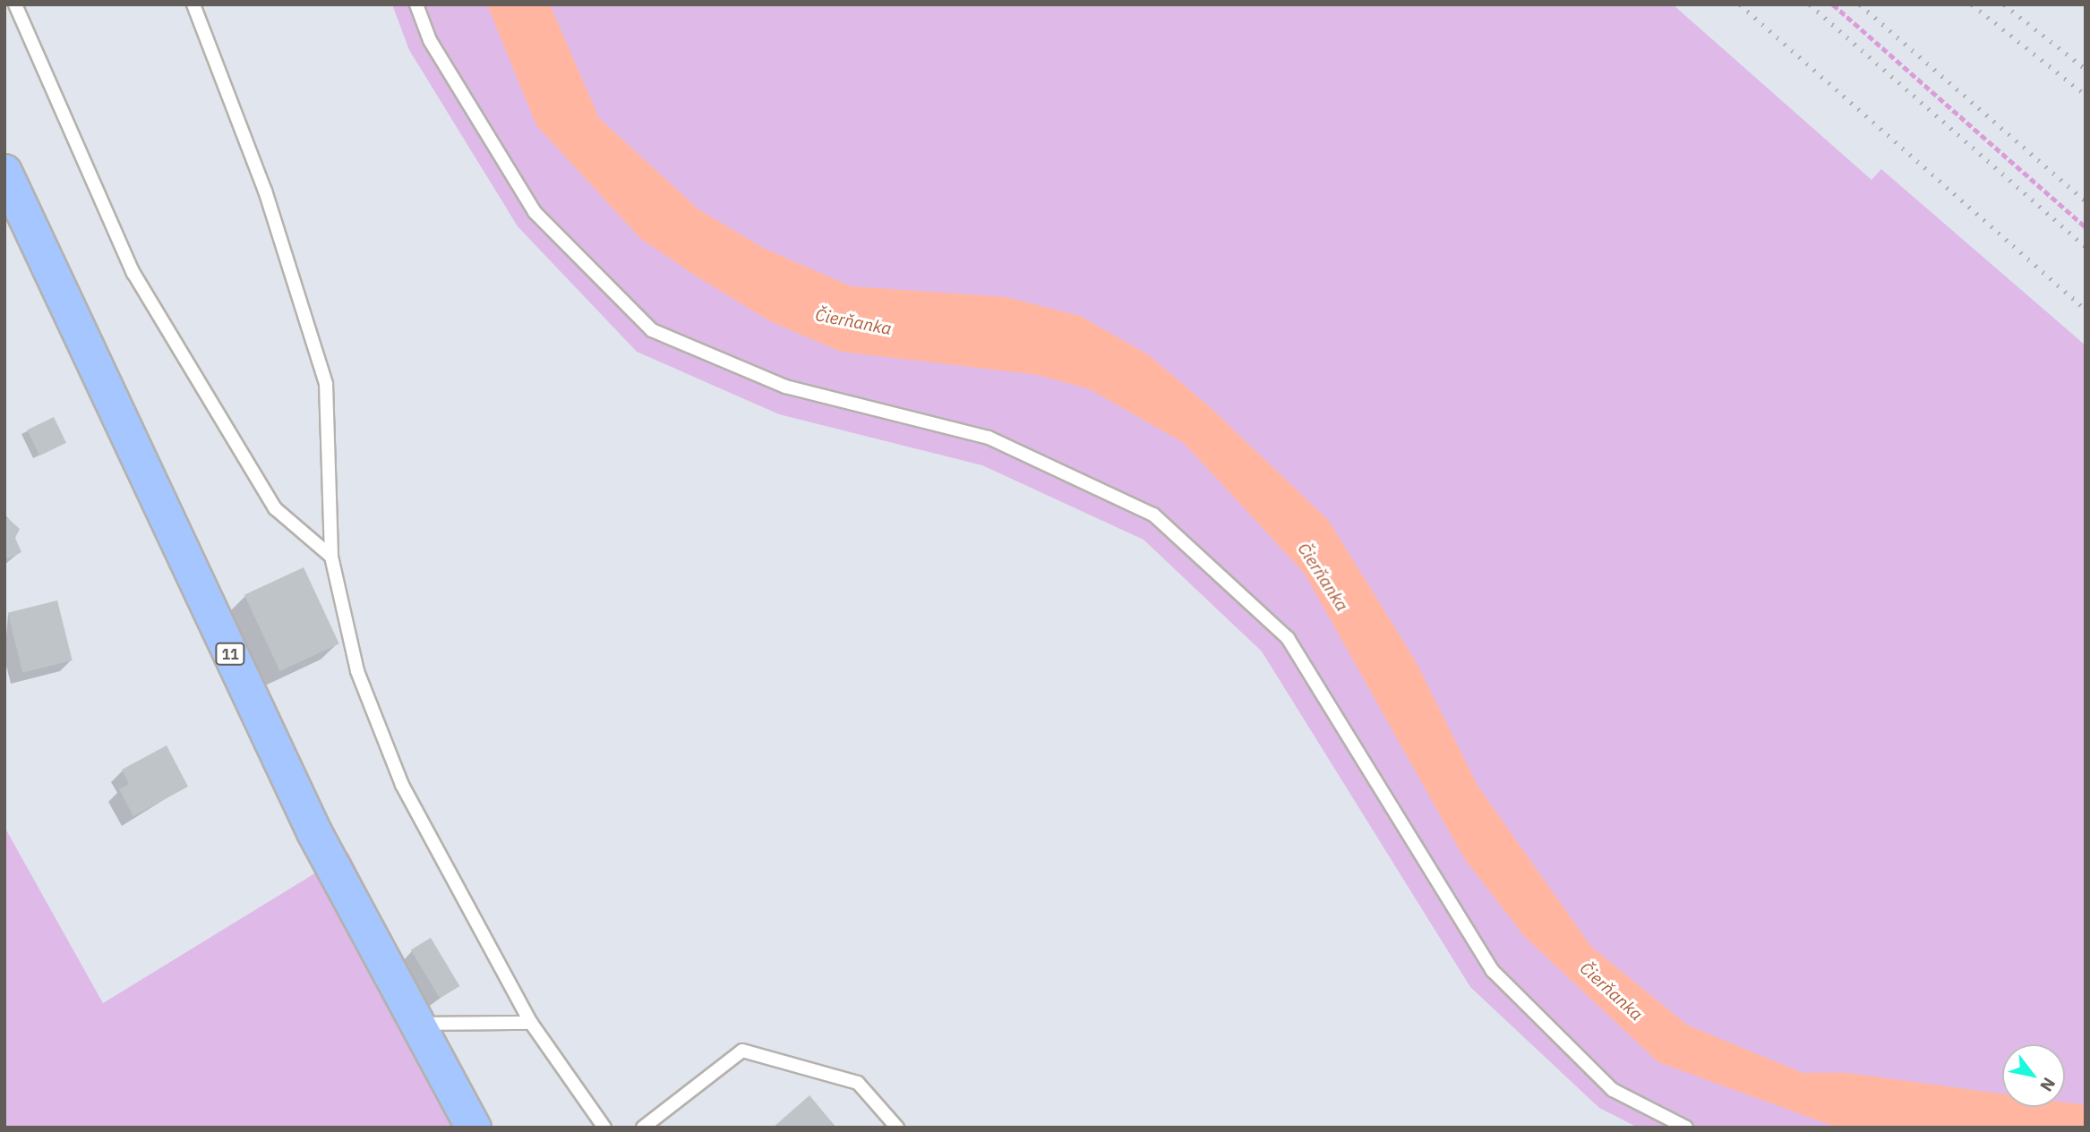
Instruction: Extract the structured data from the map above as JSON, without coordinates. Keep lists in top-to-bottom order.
{
  "streets": {
    "main road": ["11"]
  },
  "water": ["Čierňanka"],
  "north": "bottom right"
}
